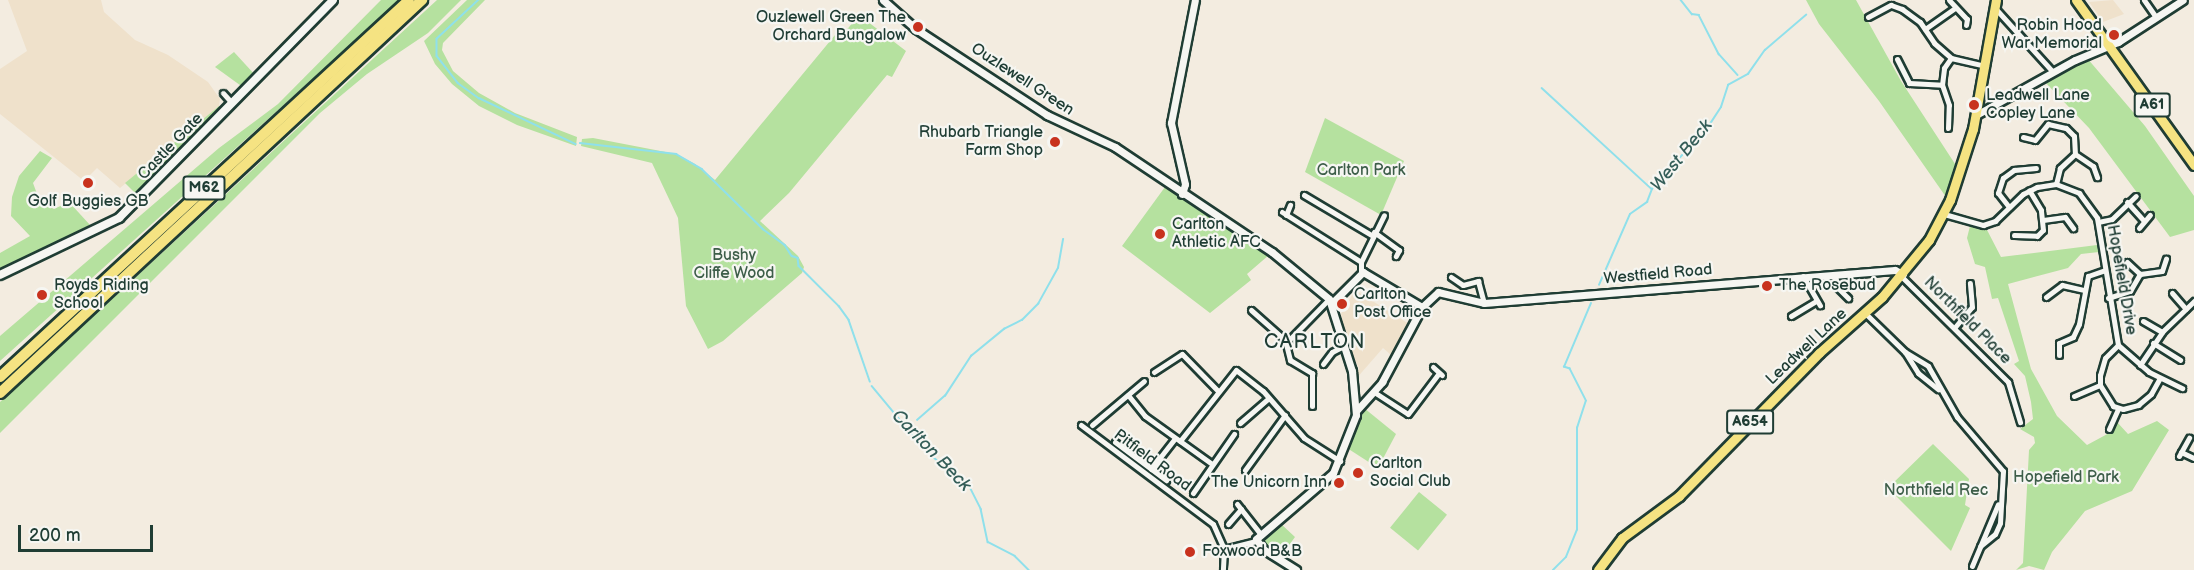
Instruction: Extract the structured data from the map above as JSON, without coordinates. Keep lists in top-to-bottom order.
{
  "streets": {
    "highway": ["M62"],
    "main road": [
      "A61",
      "Castle Gate",
      "Leadwell Lane",
      "A654"
    ],
    "street": [
      "Ouzlewell Green",
      "Westfield Road",
      "Hopefield Drive",
      "Northfield Place",
      "Pitfield Road"
    ]
  },
  "crossings": [
    ["Westfield Road", "Northfield Place"],
    ["Westfield Road", "Leadwell Lane"],
    ["Northfield Place", "Leadwell Lane"]
  ],
  "districts": ["CARLTON"],
  "water": ["West Beck", "Carlton Beck"],
  "parks": [
    "Carlton Park",
    "Bushy Cliffe Wood",
    "Hopefield Park",
    "Northfield Rec"
  ],
  "places": [
    "Ouzlewell Green The Orchard Bungalow",
    "Robin Hood War Memorial",
    "Leadwell Lane Copley Lane",
    "Rhubarb Triangle Farm Shop",
    "Golf Buggies GB",
    "Carlton Athletic AFC",
    "The Rosebud",
    "Royds Riding School",
    "Carlton Post Office",
    "Carlton Social Club",
    "The Unicorn Inn",
    "Foxwood B&B"
  ],
  "scale_bar": "200 m"
}
